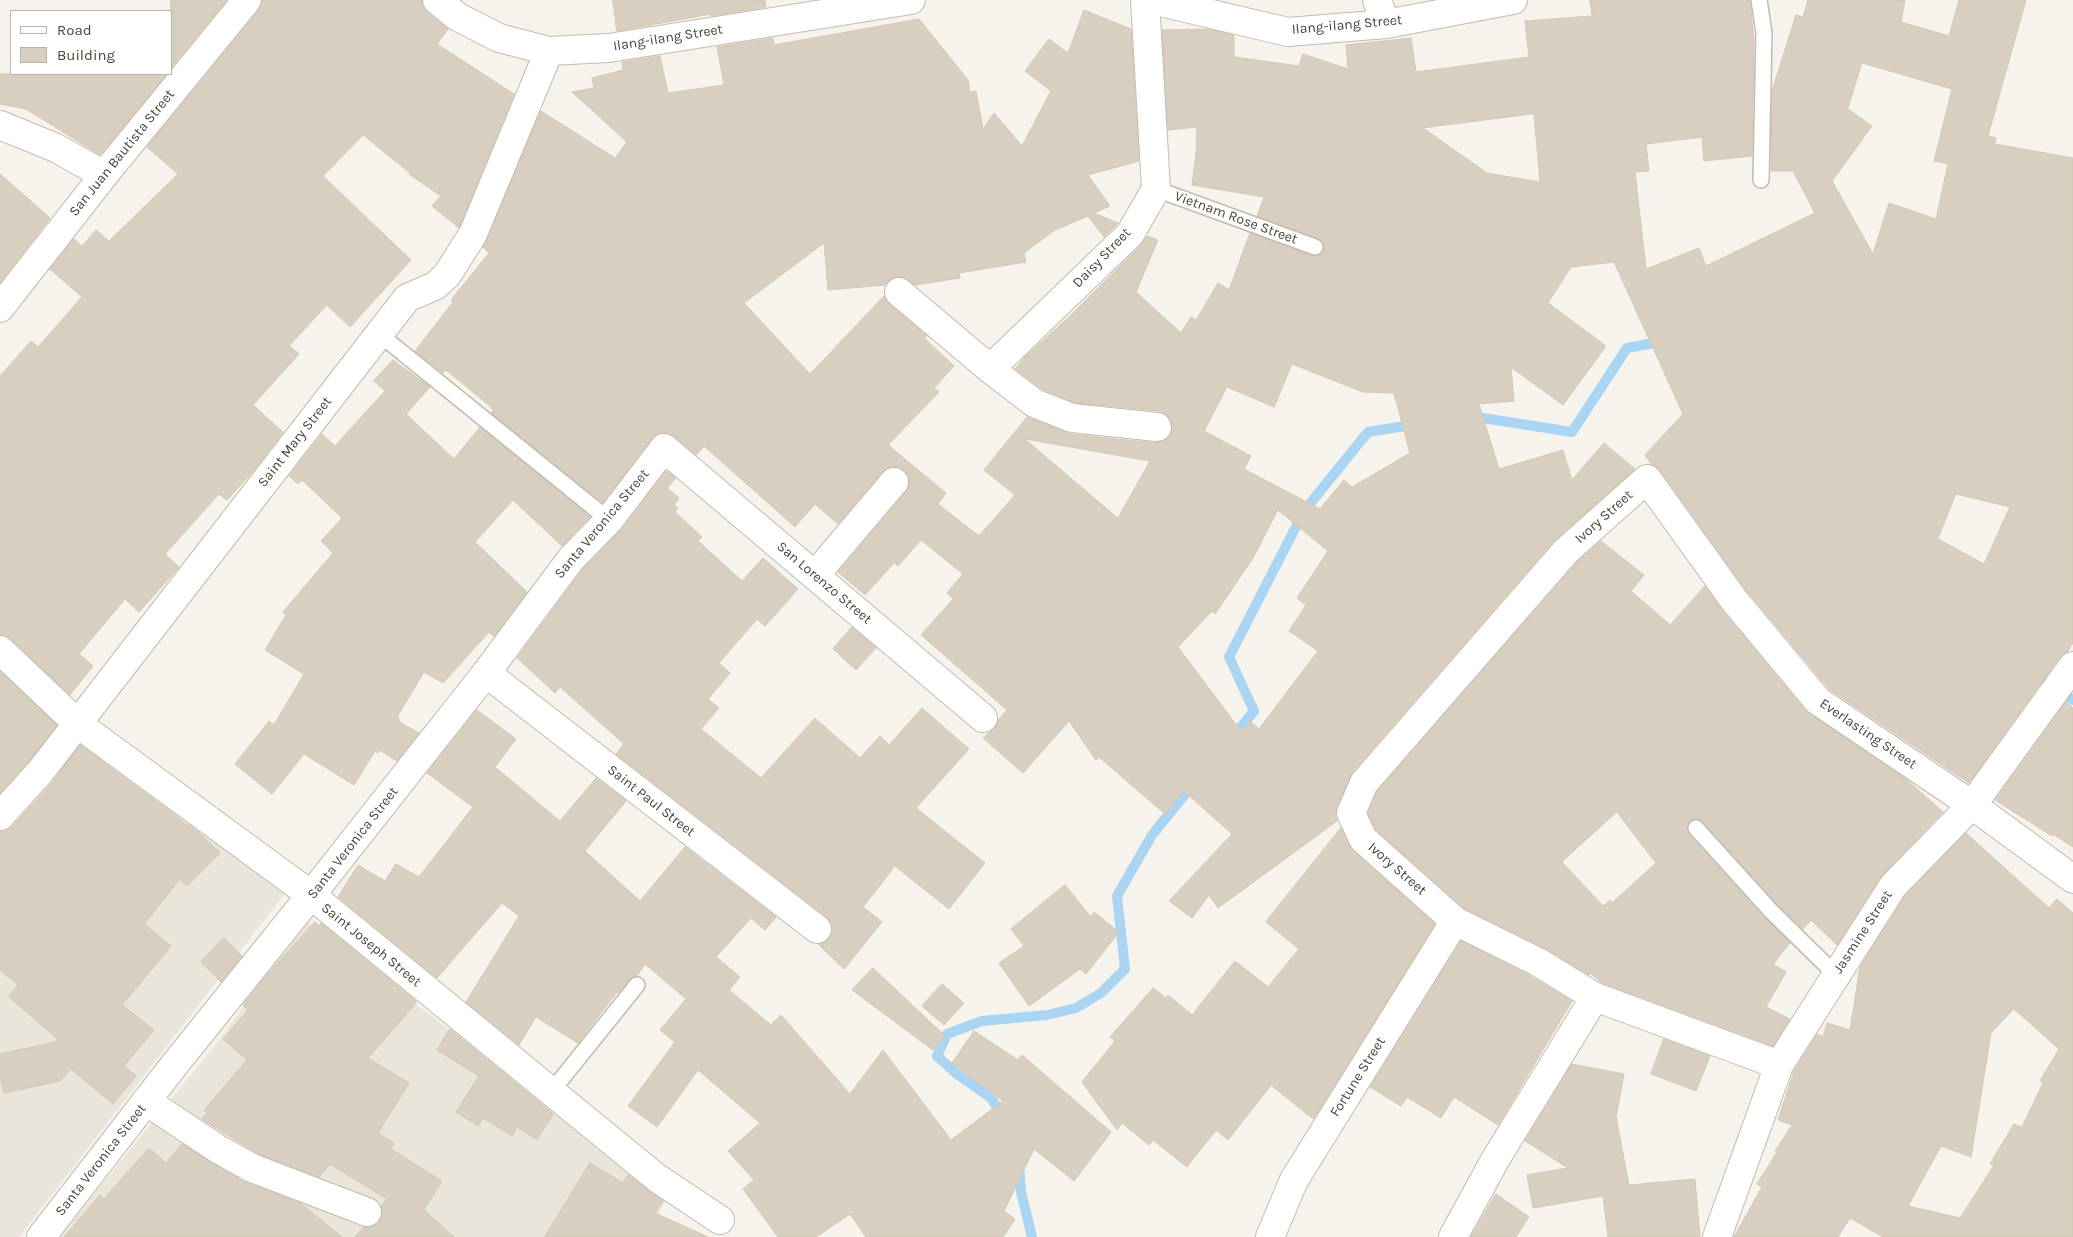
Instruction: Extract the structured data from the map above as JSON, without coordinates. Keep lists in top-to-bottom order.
{
  "streets": {
    "street": [
      "Ilang-ilang Street",
      "San Juan Bautista Street",
      "Daisy Street",
      "Saint Mary Street",
      "Ivory Street",
      "Santa Veronica Street",
      "San Lorenzo Street",
      "Everlasting Street",
      "Saint Paul Street",
      "Jasmine Street",
      "Saint Joseph Street",
      "Fortune Street"
    ],
    "lane": ["Vietnam Rose Street"]
  },
  "crossings": [
    ["Ilang-ilang Street", "Saint Mary Street"],
    ["Vietnam Rose Street", "Daisy Street"],
    ["Saint Mary Street", "Saint Joseph Street"],
    ["Ivory Street", "Everlasting Street"],
    ["Ivory Street", "Jasmine Street"],
    ["Ivory Street", "Fortune Street"],
    ["Santa Veronica Street", "San Lorenzo Street"],
    ["Santa Veronica Street", "Saint Paul Street"],
    ["Santa Veronica Street", "Saint Joseph Street"],
    ["Everlasting Street", "Jasmine Street"]
  ],
  "legend": ["Road", "Building"]
}
